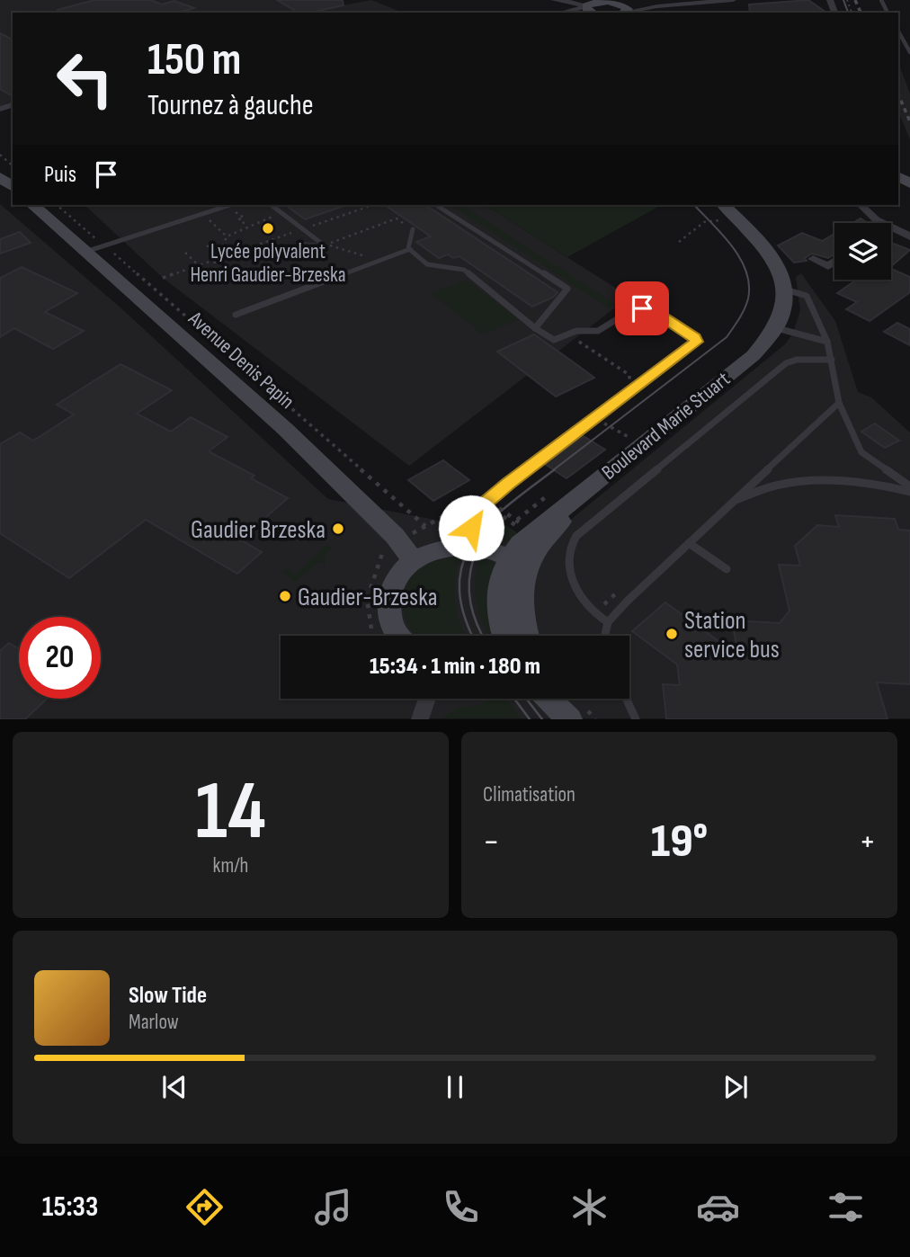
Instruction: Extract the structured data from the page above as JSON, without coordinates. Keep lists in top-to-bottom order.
{
  "streets": {
    "main road": ["Avenue Denis Papin"],
    "path": ["Boulevard Marie Stuart"]
  },
  "places": [
    "Lycée polyvalent Henri Gaudier-Brzeska",
    "Gaudier Brzeska",
    "Gaudier-Brzeska",
    "Station service bus"
  ],
  "page": {
    "turn": ["150 m", "Tournez à gauche"],
    "then": "Puis",
    "limit": "20",
    "trip": "15:34 · 1 min · 180 m",
    "tile": [
      ["14", "km/h"],
      "Climatisation"
    ],
    "heat": ["−", "19°", "+"],
    "song": ["Slow Tide", "Marlow"],
    "tabs": "15:33"
  }
}
